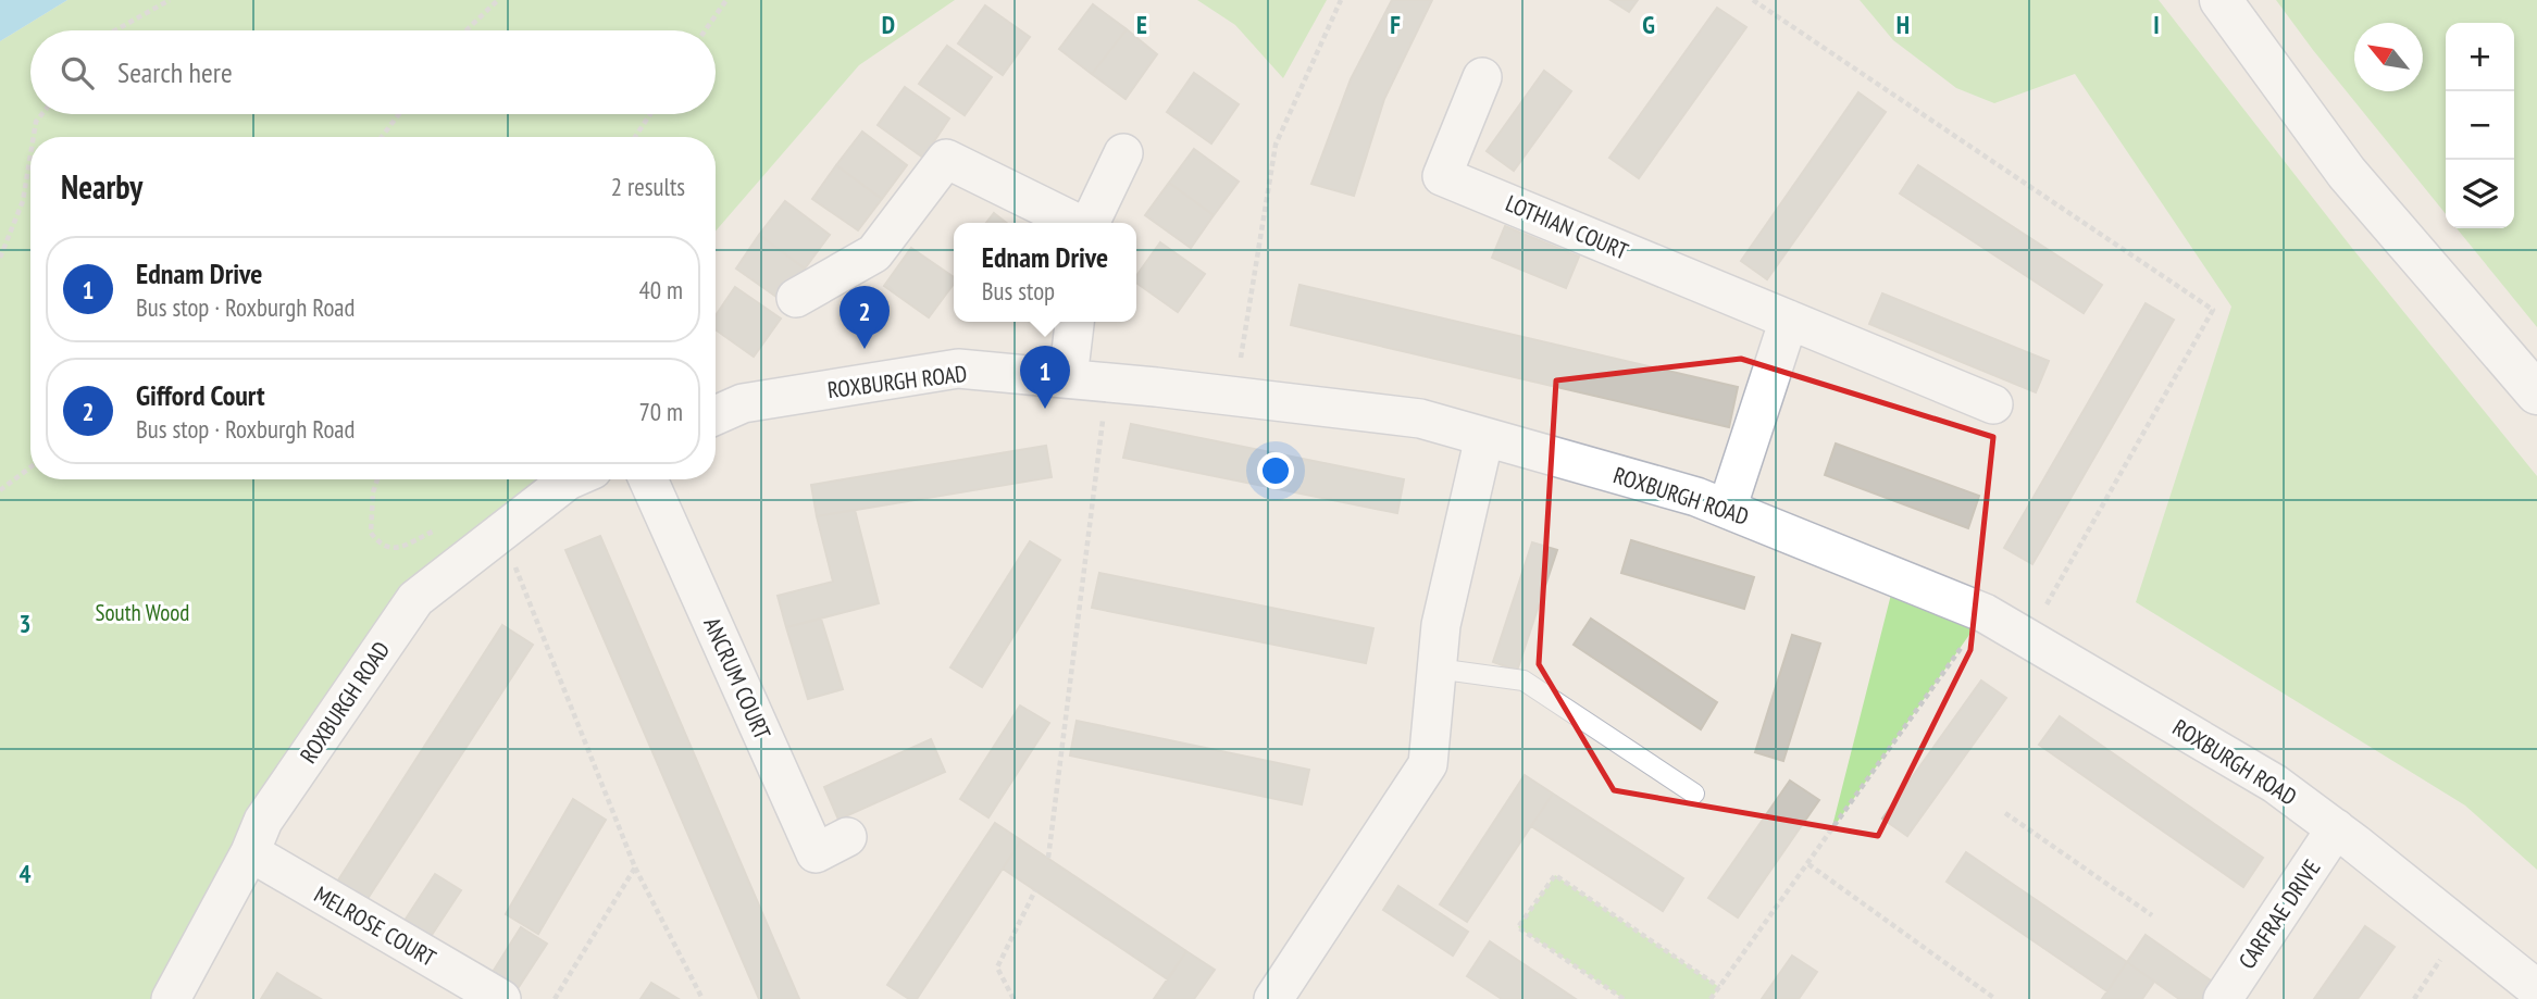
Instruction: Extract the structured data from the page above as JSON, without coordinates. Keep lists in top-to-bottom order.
{
  "streets": {
    "street": [
      "LOTHIAN COURT",
      "ROXBURGH ROAD",
      "ANCRUM COURT",
      "CARFRAE DRIVE",
      "MELROSE COURT"
    ]
  },
  "crossings": [
    ["ROXBURGH ROAD", "CARFRAE DRIVE"],
    ["ROXBURGH ROAD", "MELROSE COURT"]
  ],
  "parks": ["South Wood"],
  "north": "top left",
  "page": {
    "map_buttons": ["+", "−"],
    "search": "Search here",
    "heading": ["Nearby", "2 results"],
    "popup": ["Ednam Drive", "Bus stop"],
    "list": [
      {
        "mark": "1",
        "name": "Ednam Drive",
        "note": "Bus stop · Roxburgh Road",
        "value": "40 m"
      },
      {
        "mark": "2",
        "name": "Gifford Court",
        "note": "Bus stop · Roxburgh Road",
        "value": "70 m"
      }
    ],
    "pins": ["2", "1"]
  },
  "grid": {
    "columns": [
      "D",
      "E",
      "F",
      "G",
      "H",
      "I"
    ],
    "rows": ["3", "4"]
  }
}
